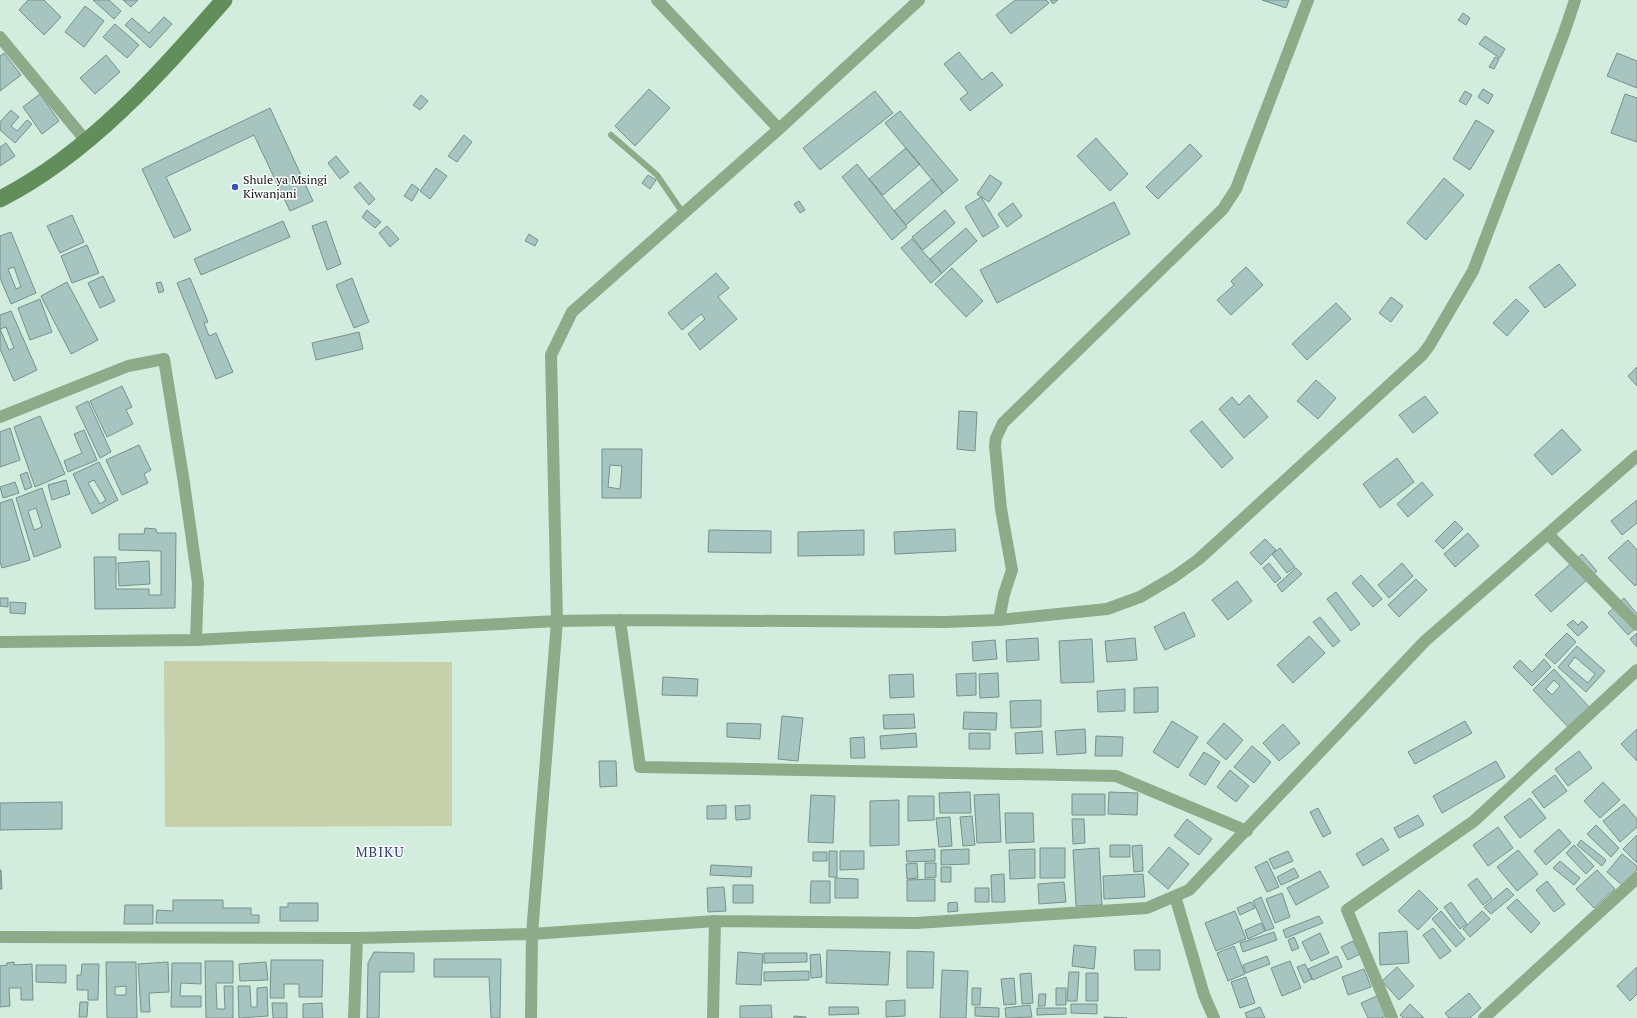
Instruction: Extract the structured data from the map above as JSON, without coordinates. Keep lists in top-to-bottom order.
{
  "districts": ["MBIKU"],
  "places": ["Shule ya Msingi Kiwanjani"]
}
